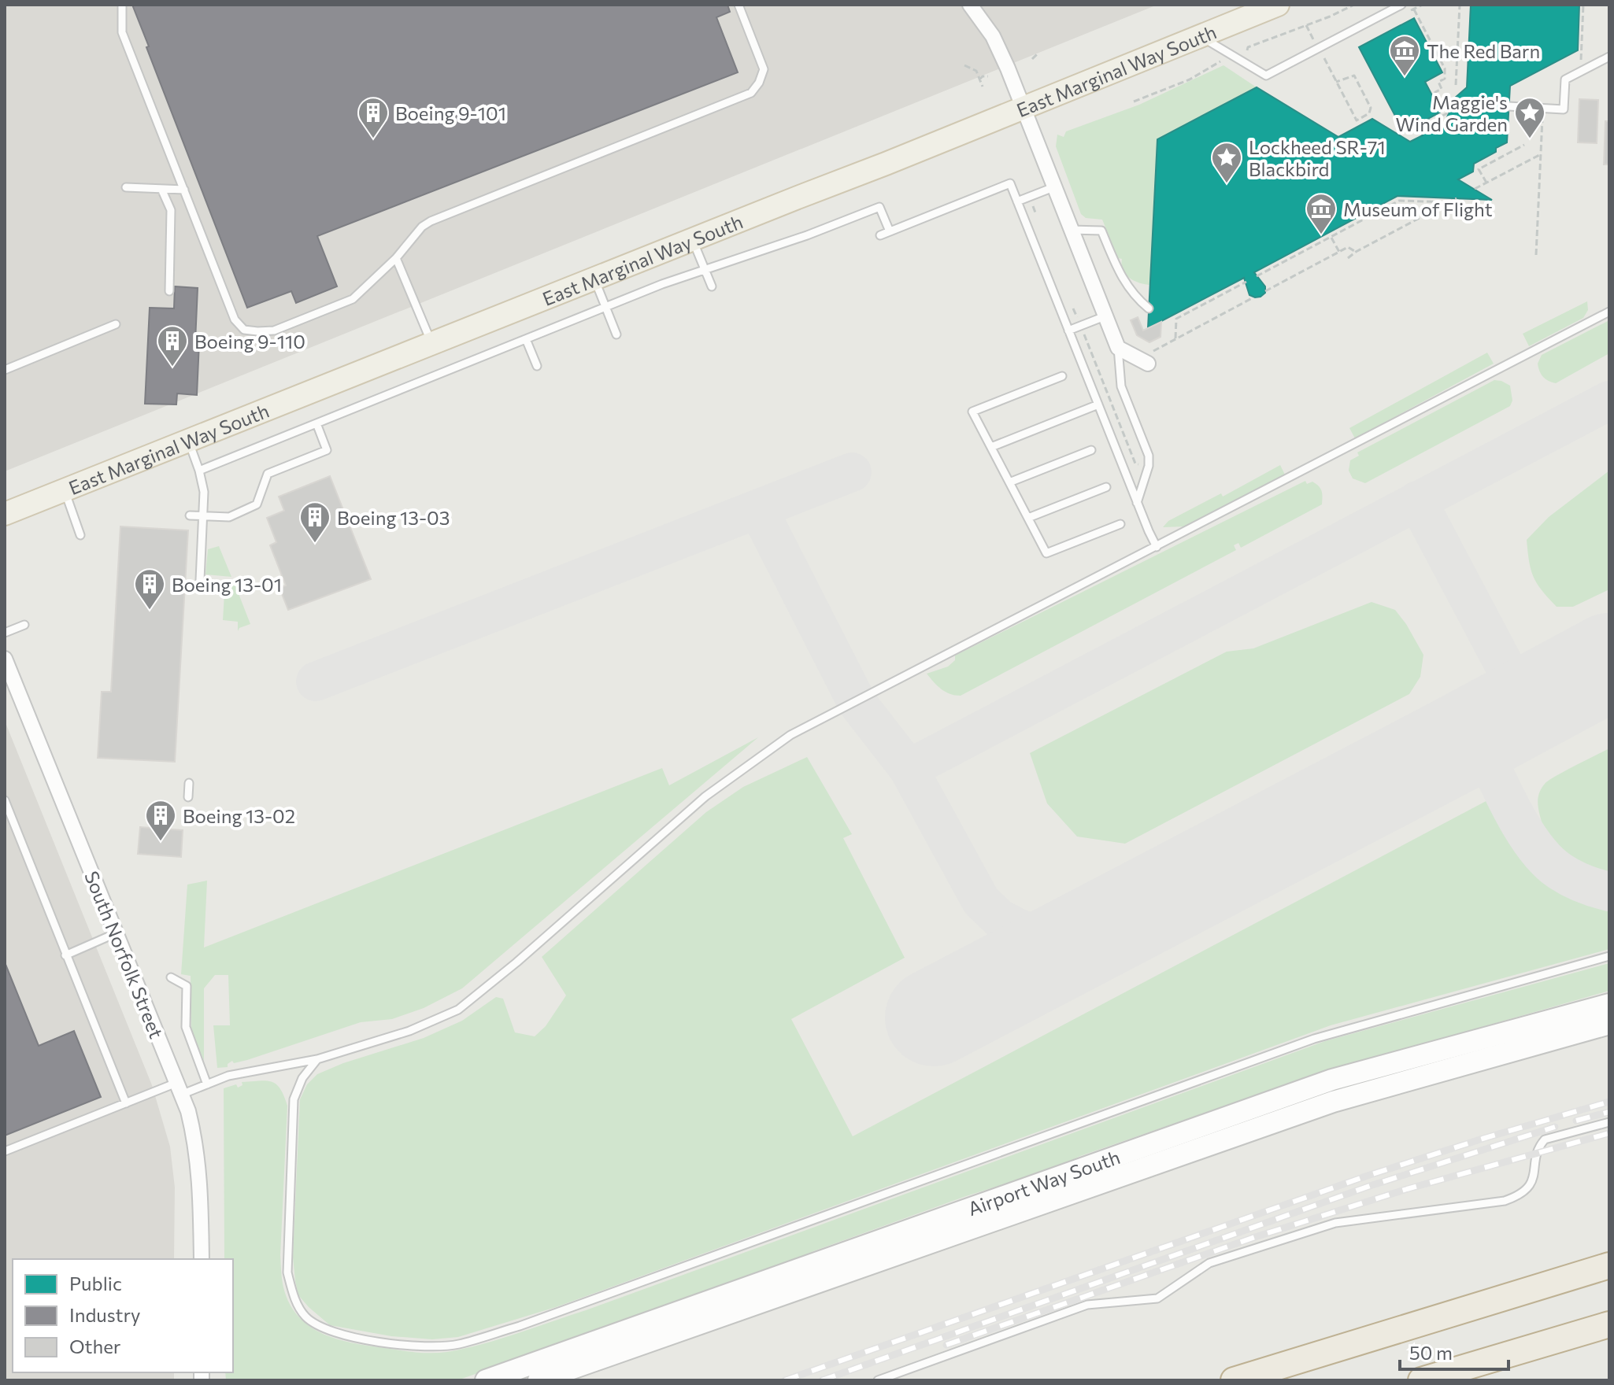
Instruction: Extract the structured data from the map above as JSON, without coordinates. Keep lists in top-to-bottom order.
{
  "streets": {
    "main road": ["East Marginal Way South", "Airport Way South"],
    "street": ["South Norfolk Street"]
  },
  "places": {
    "museum": ["The Red Barn", "Museum of Flight"],
    "building": [
      "Boeing 9-101",
      "Boeing 9-110",
      "Boeing 13-03",
      "Boeing 13-01",
      "Boeing 13-02"
    ],
    "place": ["Maggie's Wind Garden", "Lockheed SR-71 Blackbird"]
  },
  "legend": ["Public", "Industry", "Other"],
  "scale_bar": "50 m"
}
